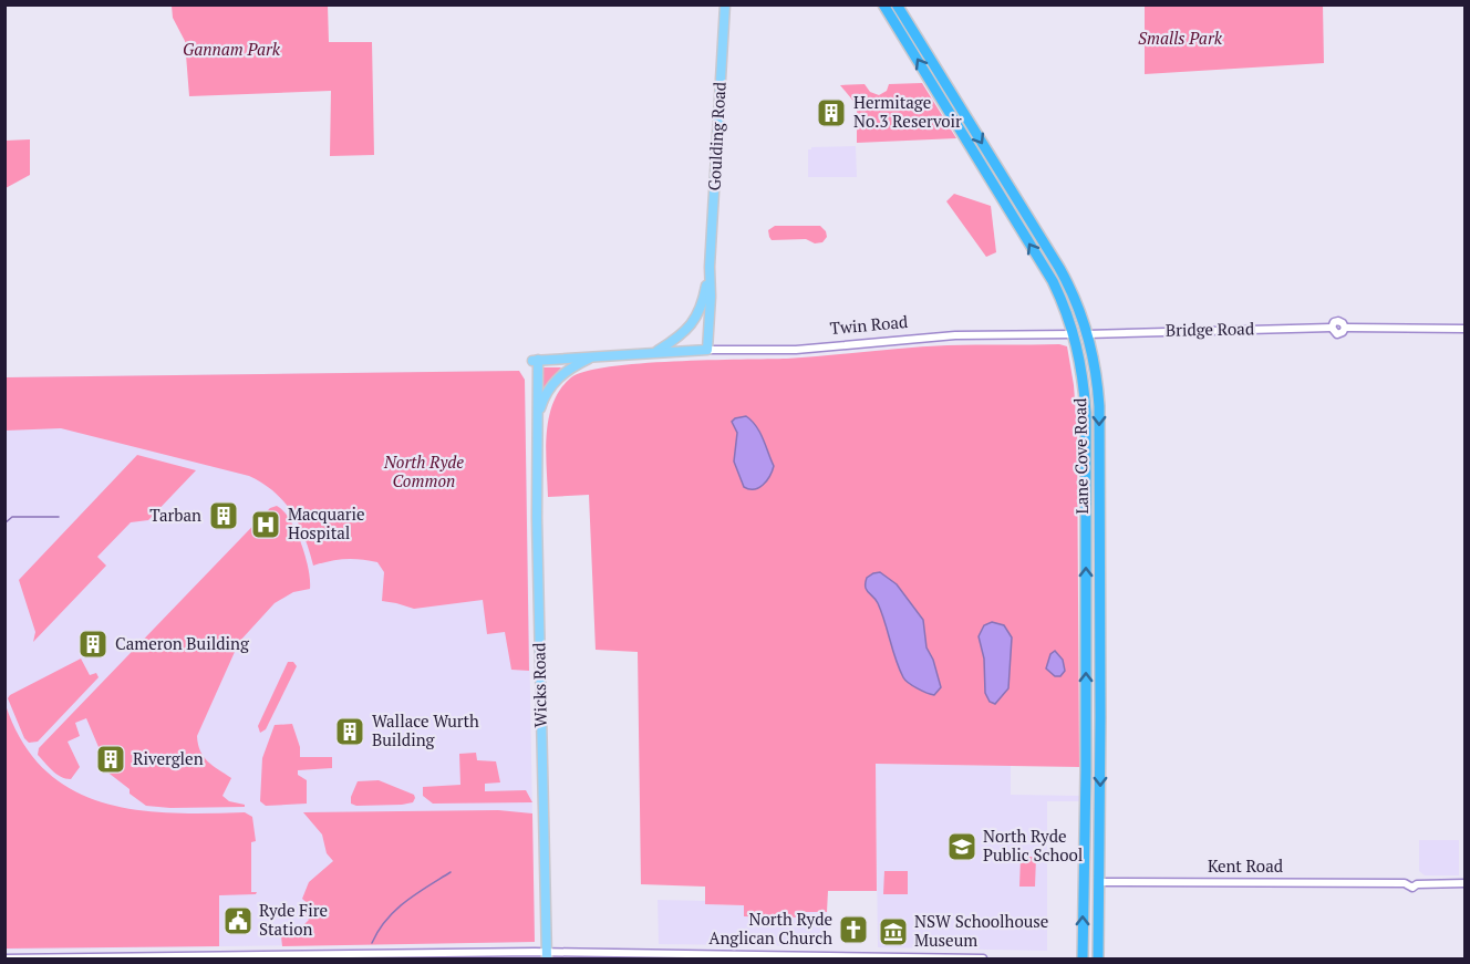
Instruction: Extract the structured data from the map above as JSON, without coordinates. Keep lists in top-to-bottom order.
{
  "streets": {
    "highway": ["Twin Road", "Lane Cove Road", "Kent Road"],
    "main road": ["Goulding Road", "Wicks Road"],
    "street": ["Bridge Road"]
  },
  "crossings": [
    ["Goulding Road", "Twin Road"],
    ["Twin Road", "Bridge Road"],
    ["Twin Road", "Lane Cove Road"],
    ["Twin Road", "Wicks Road"],
    ["Bridge Road", "Lane Cove Road"],
    ["Lane Cove Road", "Kent Road"]
  ],
  "parks": ["Smalls Park", "Gannam Park", "North Ryde Common"],
  "places": {
    "building": [
      "Hermitage No.3 Reservoir",
      "Tarban",
      "Cameron Building",
      "Wallace Wurth Building",
      "Riverglen"
    ],
    "hospital": ["Macquarie Hospital"],
    "school or university": ["North Ryde Public School"],
    "public building": ["Ryde Fire Station"],
    "church": ["North Ryde Anglican Church"],
    "museum": ["NSW Schoolhouse Museum"]
  }
}
